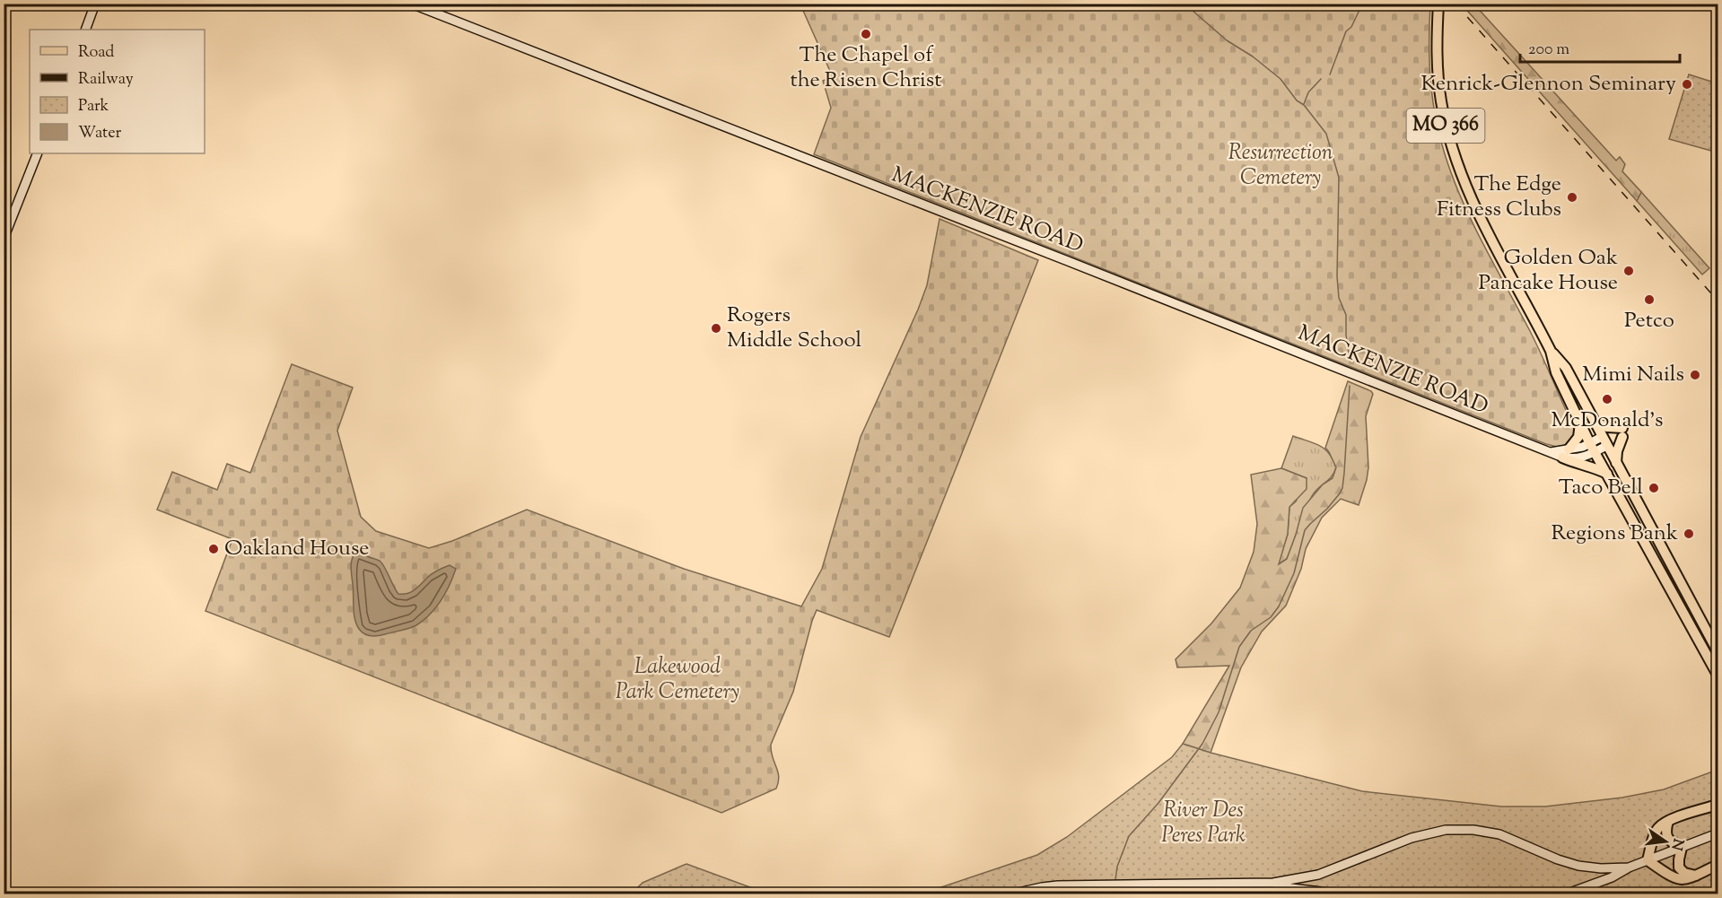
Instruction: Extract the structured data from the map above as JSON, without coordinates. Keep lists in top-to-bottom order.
{
  "streets": {
    "main road": ["MO 366", "MACKENZIE ROAD"]
  },
  "parks": ["Resurrection Cemetery", "Lakewood Park Cemetery", "River Des Peres Park"],
  "places": [
    "The Chapel of the Risen Christ",
    "Kenrick-Glennon Seminary",
    "The Edge Fitness Clubs",
    "Golden Oak Pancake House",
    "Petco",
    "Rogers Middle School",
    "Mimi Nails",
    "McDonald's",
    "Taco Bell",
    "Regions Bank",
    "Oakland House"
  ],
  "legend": [
    "Road",
    "Railway",
    "Park",
    "Water"
  ],
  "scale_bar": "200 m",
  "north": "right"
}
